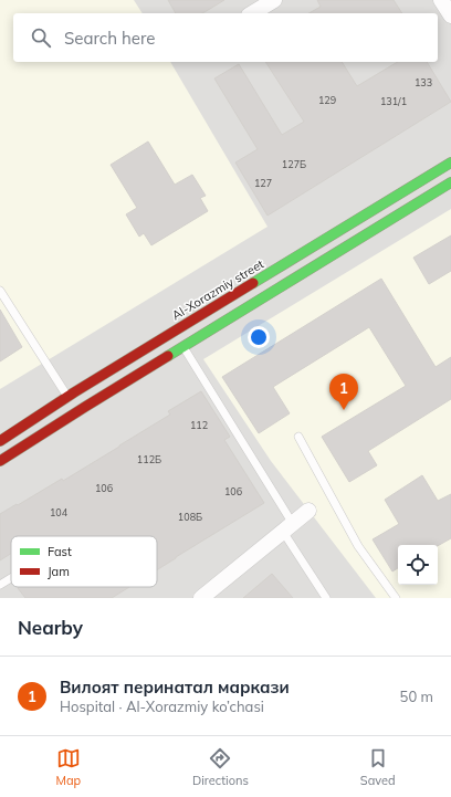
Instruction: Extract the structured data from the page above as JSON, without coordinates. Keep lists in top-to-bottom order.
{
  "streets": {
    "main road": ["Al-Xorazmiy street"]
  },
  "house_numbers": [
    "133",
    "129",
    "131/1",
    "127Б",
    "127",
    "112",
    "112Б",
    "106",
    "106",
    "104",
    "108Б"
  ],
  "legend": ["Fast", "Jam"],
  "page": {
    "search": "Search here",
    "pins": "1",
    "heading": "Nearby",
    "list": [
      {
        "mark": "1",
        "name": "Вилоят перинатал маркази",
        "note": "Hospital · Al-Xorazmiy ko’chasi",
        "value": "50 m"
      }
    ],
    "nav": ["Map", "Directions", "Saved"]
  }
}
